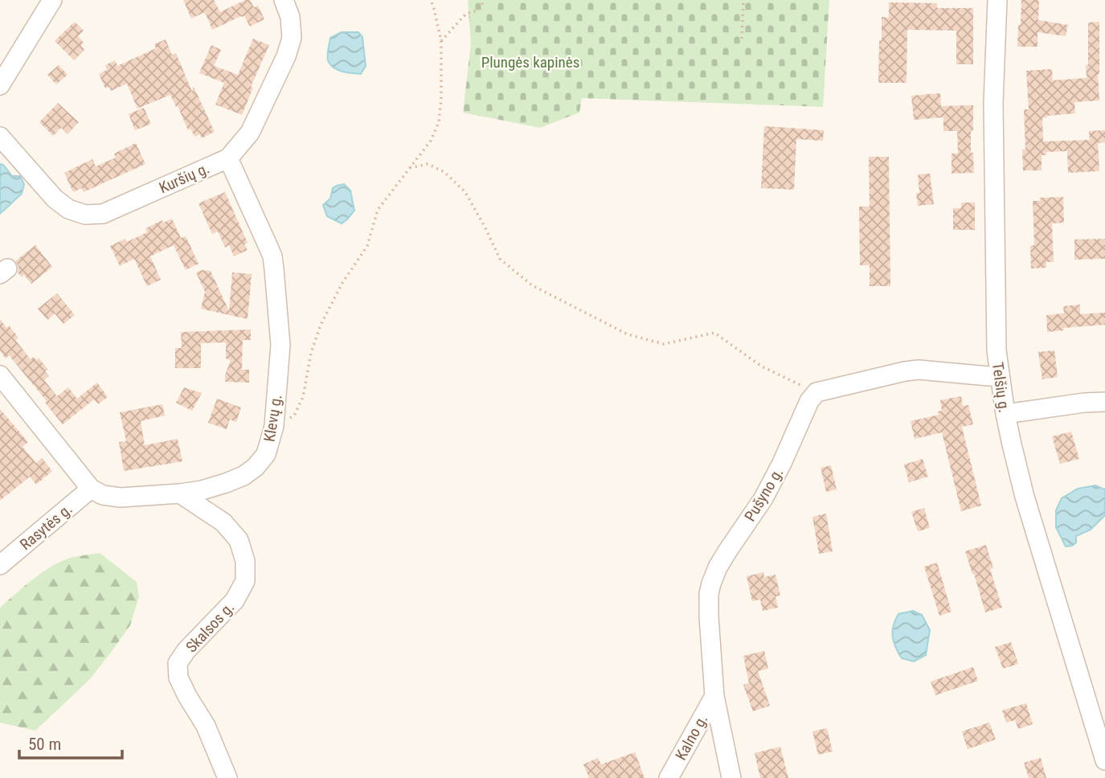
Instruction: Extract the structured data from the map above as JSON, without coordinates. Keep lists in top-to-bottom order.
{
  "streets": {
    "street": [
      "Kuršių g.",
      "Telšių g.",
      "Klevų g.",
      "Pušyno g.",
      "Rasytės g.",
      "Skalsos g.",
      "Kalno g."
    ]
  },
  "crossings": [
    ["Kuršių g.", "Klevų g."],
    ["Klevų g.", "Rasytės g."],
    ["Klevų g.", "Skalsos g."],
    ["Pušyno g.", "Kalno g."]
  ],
  "parks": ["Plungės kapinės"],
  "scale_bar": "50 m"
}
